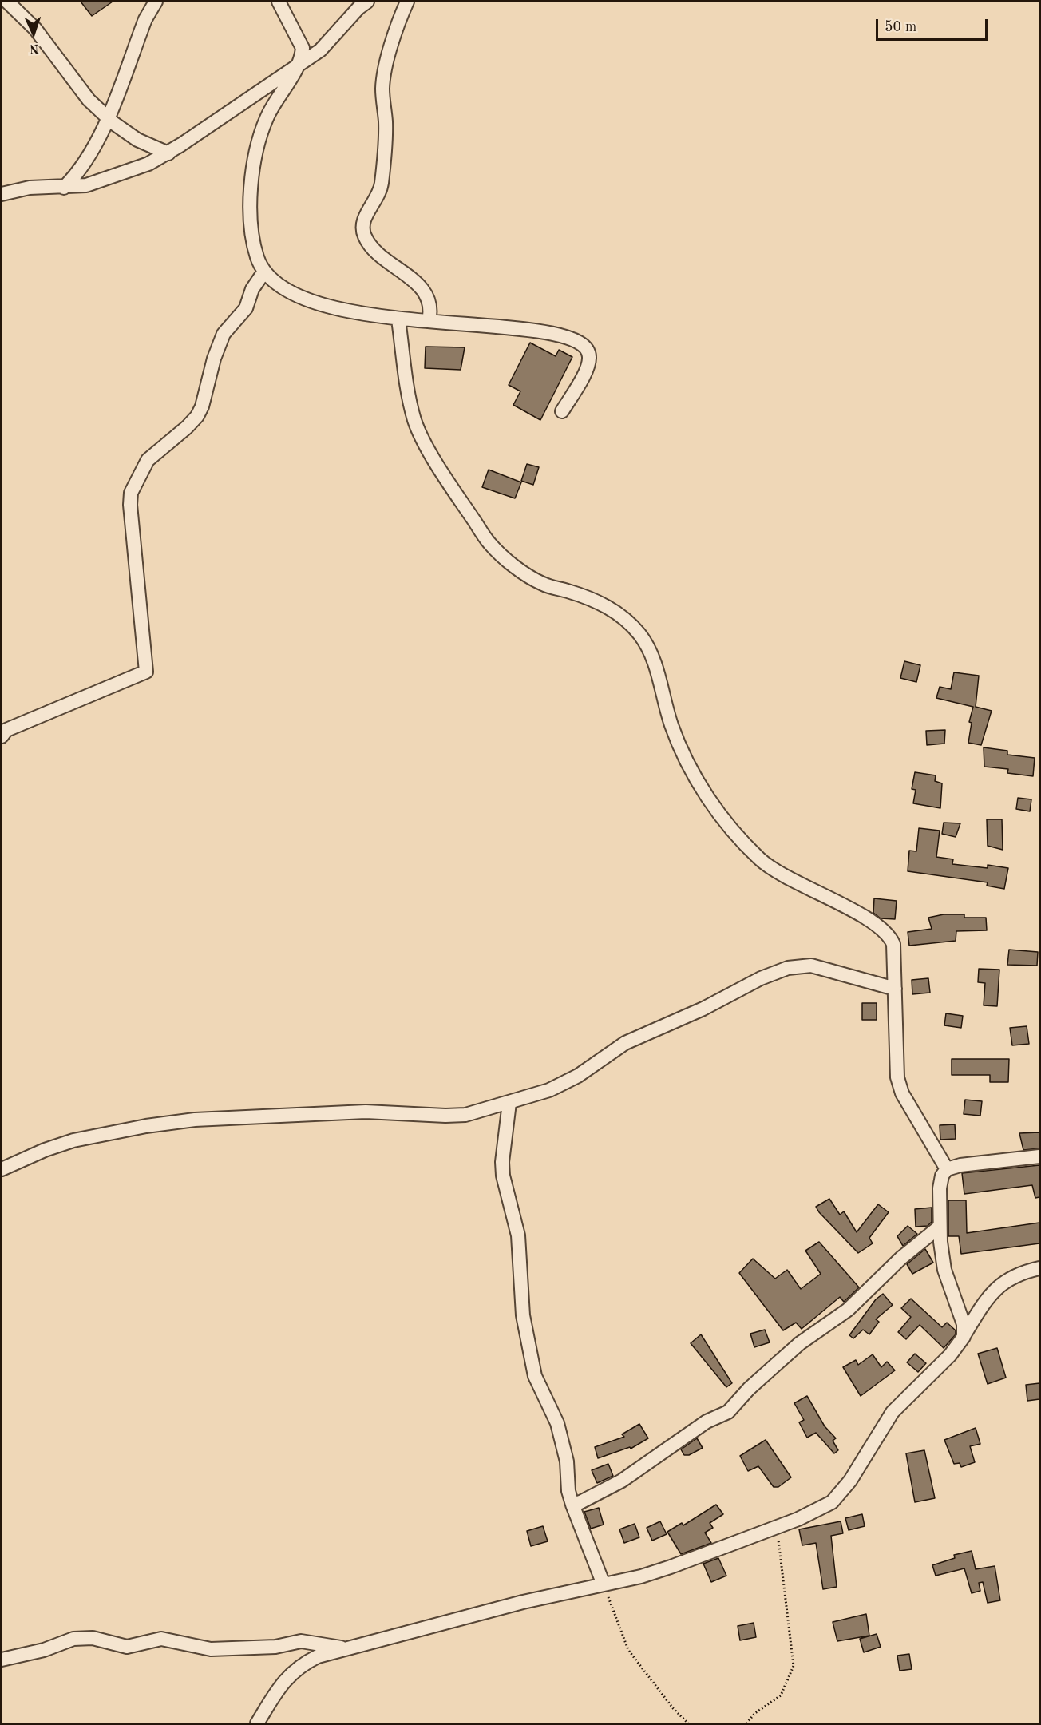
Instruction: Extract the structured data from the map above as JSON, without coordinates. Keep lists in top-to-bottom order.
{
  "scale_bar": "50 m",
  "north": "bottom"
}
